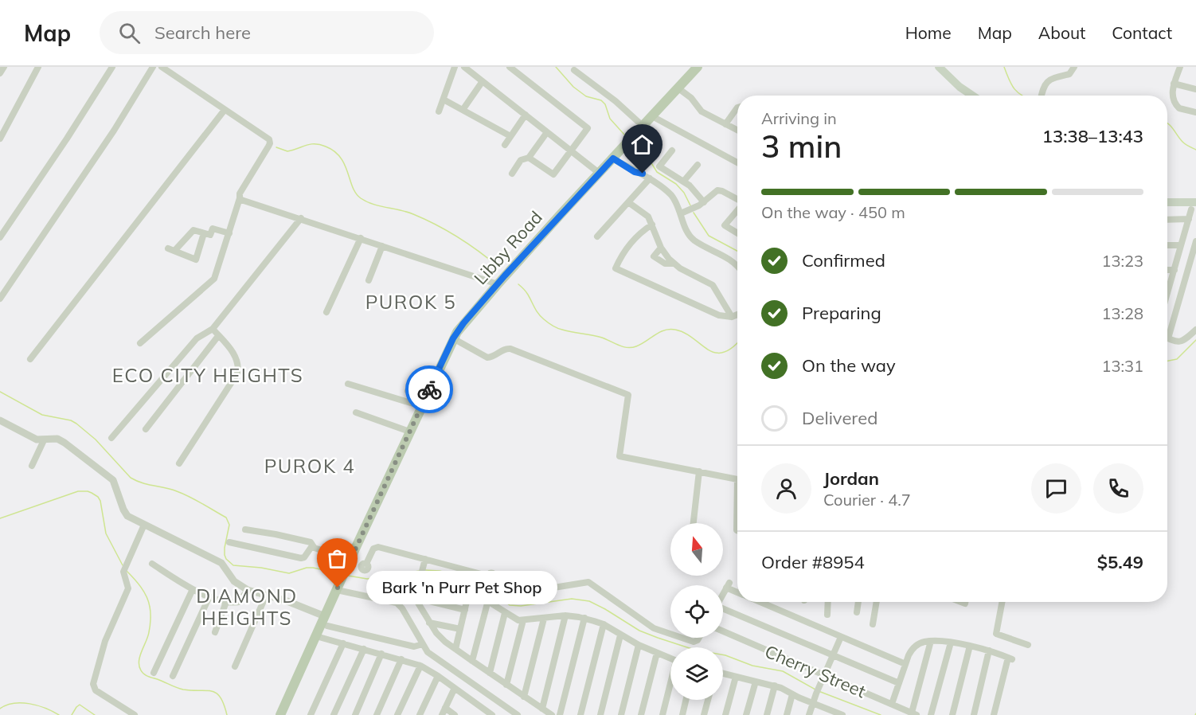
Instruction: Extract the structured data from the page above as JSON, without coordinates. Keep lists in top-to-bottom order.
{
  "streets": {
    "main road": ["Libby Road"],
    "street": ["Cherry Street"]
  },
  "districts": [
    "PUROK 5",
    "ECO CITY HEIGHTS",
    "PUROK 4",
    "DIAMOND HEIGHTS"
  ],
  "places": ["Bark 'n Purr Pet Shop"],
  "north": "top",
  "page": {
    "header": "Map",
    "search": "Search here",
    "nav": [
      "Home",
      "Map",
      "About",
      "Contact"
    ],
    "heading": ["3 min", "Arriving in", "13:38–13:43"],
    "panel": [
      "Jordan",
      "Courier · 4.7",
      "Order #8954",
      "$5.49"
    ],
    "bar": "On the way · 450 m",
    "list": [
      ["Confirmed", "13:23"],
      ["Preparing", "13:28"],
      ["On the way", "13:31"],
      "Delivered"
    ],
    "bubble": "Bark 'n Purr Pet Shop"
  }
}
